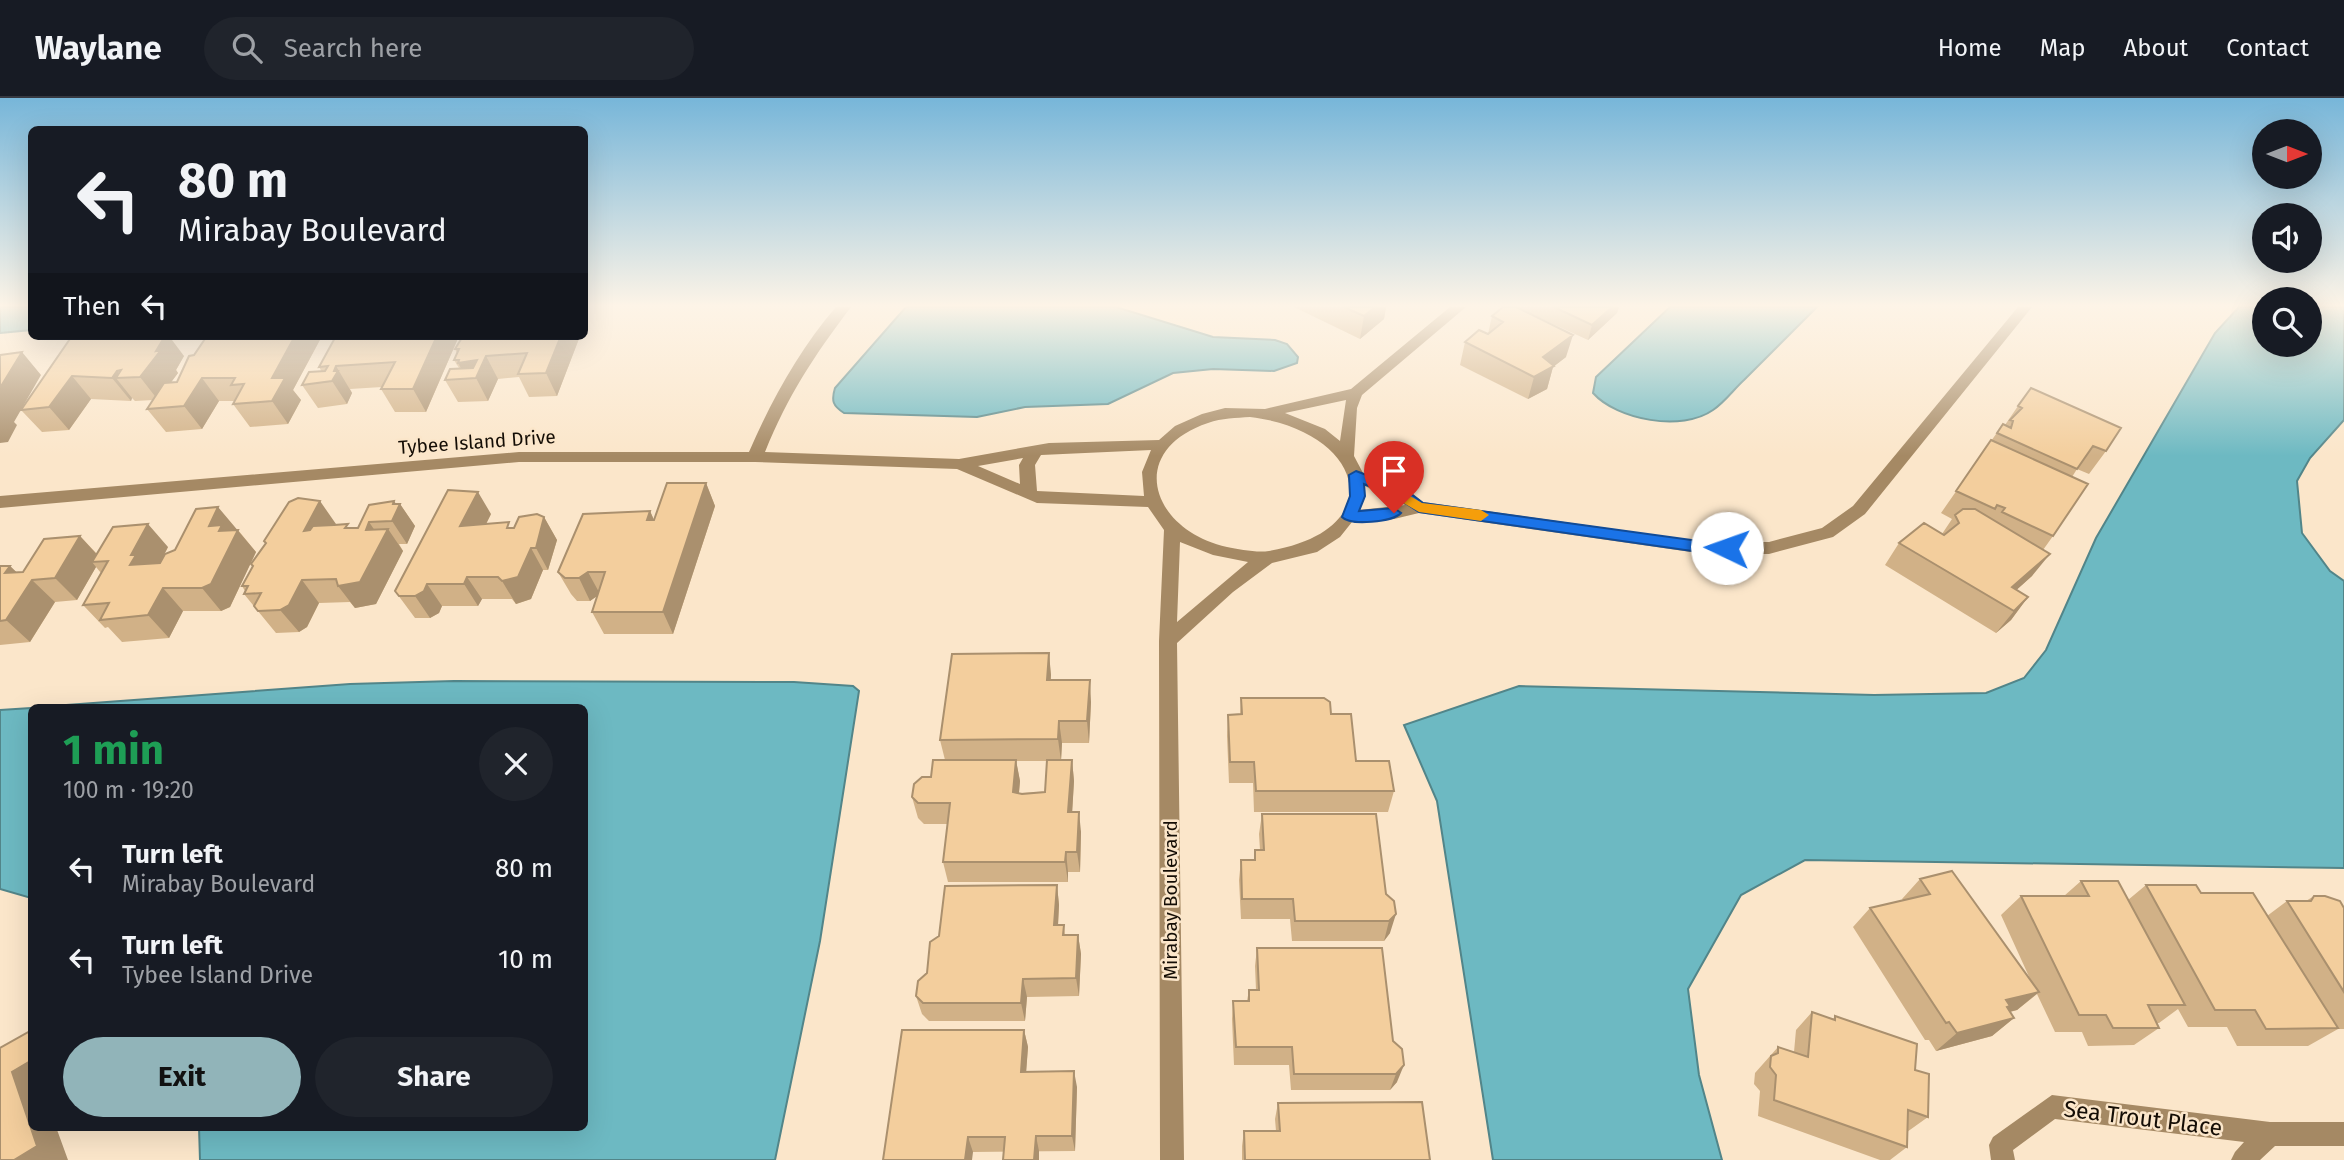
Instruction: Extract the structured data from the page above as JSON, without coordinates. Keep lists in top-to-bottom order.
{
  "streets": {
    "street": ["Tybee Island Drive", "Mirabay Boulevard", "Sea Trout Place"]
  },
  "crossings": [
    ["Tybee Island Drive", "Mirabay Boulevard"]
  ],
  "north": "right",
  "page": {
    "header": "Waylane",
    "search": "Search here",
    "nav": [
      "Home",
      "Map",
      "About",
      "Contact"
    ],
    "turn": ["80 m", "Mirabay Boulevard"],
    "then": "Then",
    "heading": ["1 min", "100 m · 19:20"],
    "list": [
      {
        "name": "Turn left",
        "note": "Mirabay Boulevard",
        "value": "80 m"
      },
      {
        "name": "Turn left",
        "note": "Tybee Island Drive",
        "value": "10 m"
      }
    ],
    "buttons": ["Exit", "Share"]
  }
}
